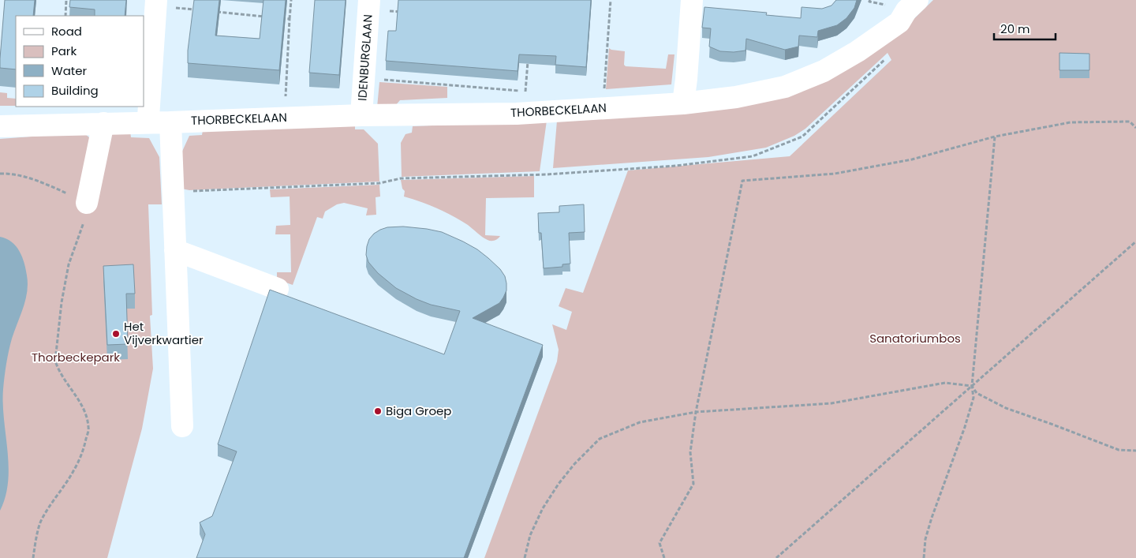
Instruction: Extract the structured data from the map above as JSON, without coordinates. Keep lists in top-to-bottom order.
{
  "streets": {
    "street": ["IDENBURGLAAN", "THORBECKELAAN"]
  },
  "crossings": [
    ["IDENBURGLAAN", "THORBECKELAAN"]
  ],
  "parks": ["Sanatoriumbos", "Thorbeckepark"],
  "places": ["Het Vijverkwartier", "Biga Groep"],
  "legend": [
    "Road",
    "Park",
    "Water",
    "Building"
  ],
  "scale_bar": "20 m"
}
